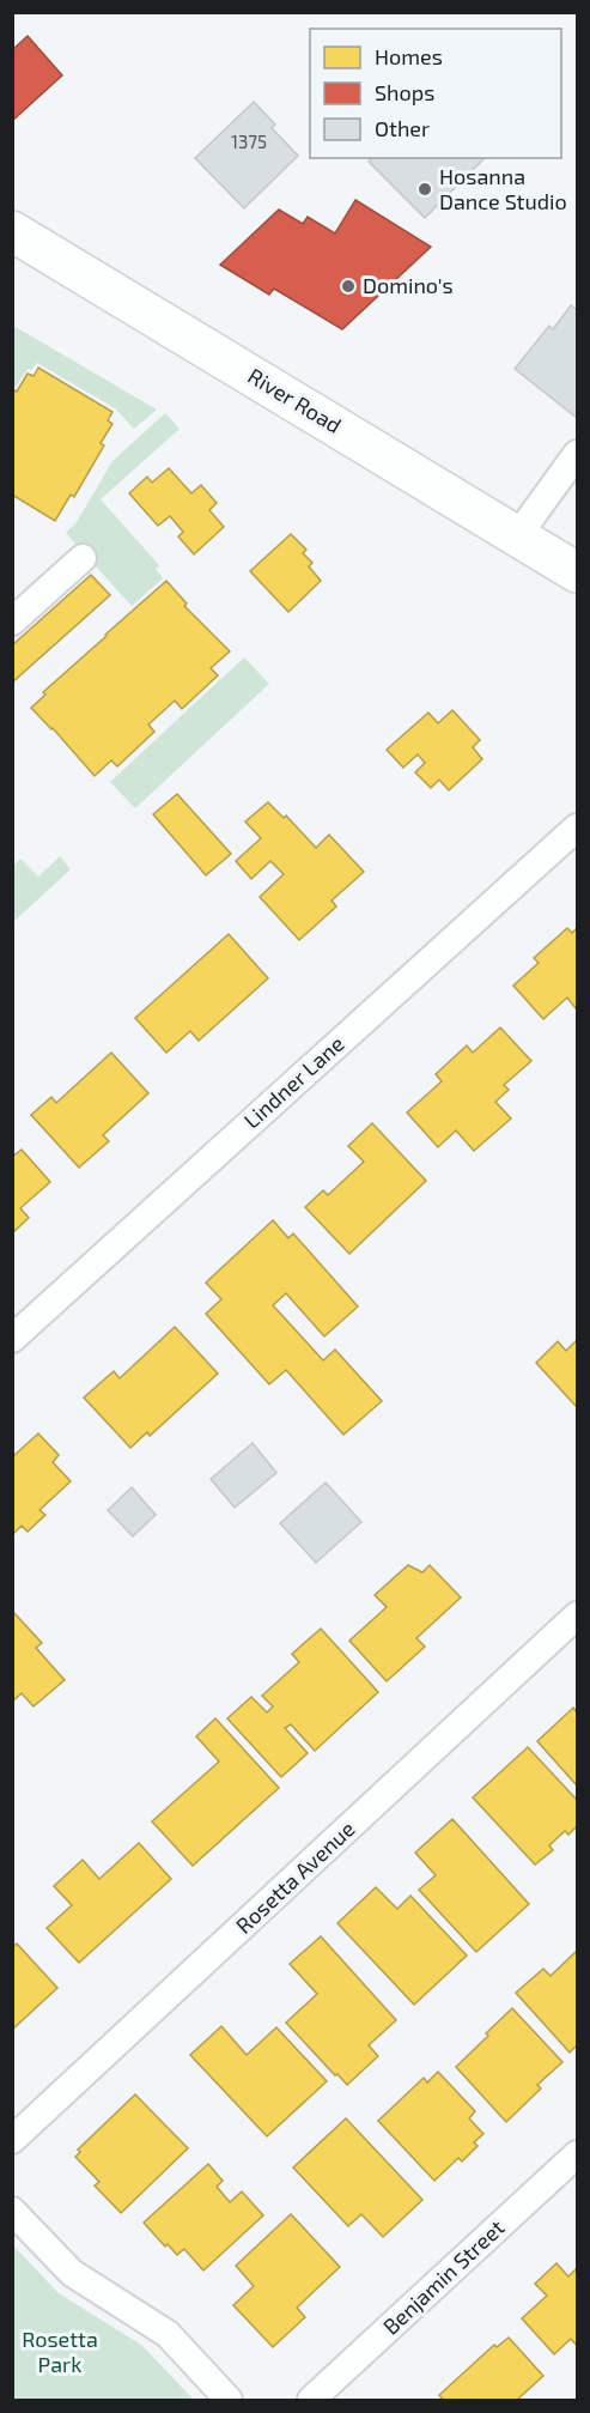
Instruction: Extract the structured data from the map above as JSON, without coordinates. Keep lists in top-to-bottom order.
{
  "streets": {
    "main road": ["River Road"],
    "street": ["Lindner Lane", "Rosetta Avenue", "Benjamin Street"]
  },
  "parks": ["Rosetta Park"],
  "places": ["Hosanna Dance Studio", "Domino's"],
  "house_numbers": ["1375"],
  "legend": ["Homes", "Shops", "Other"]
}
